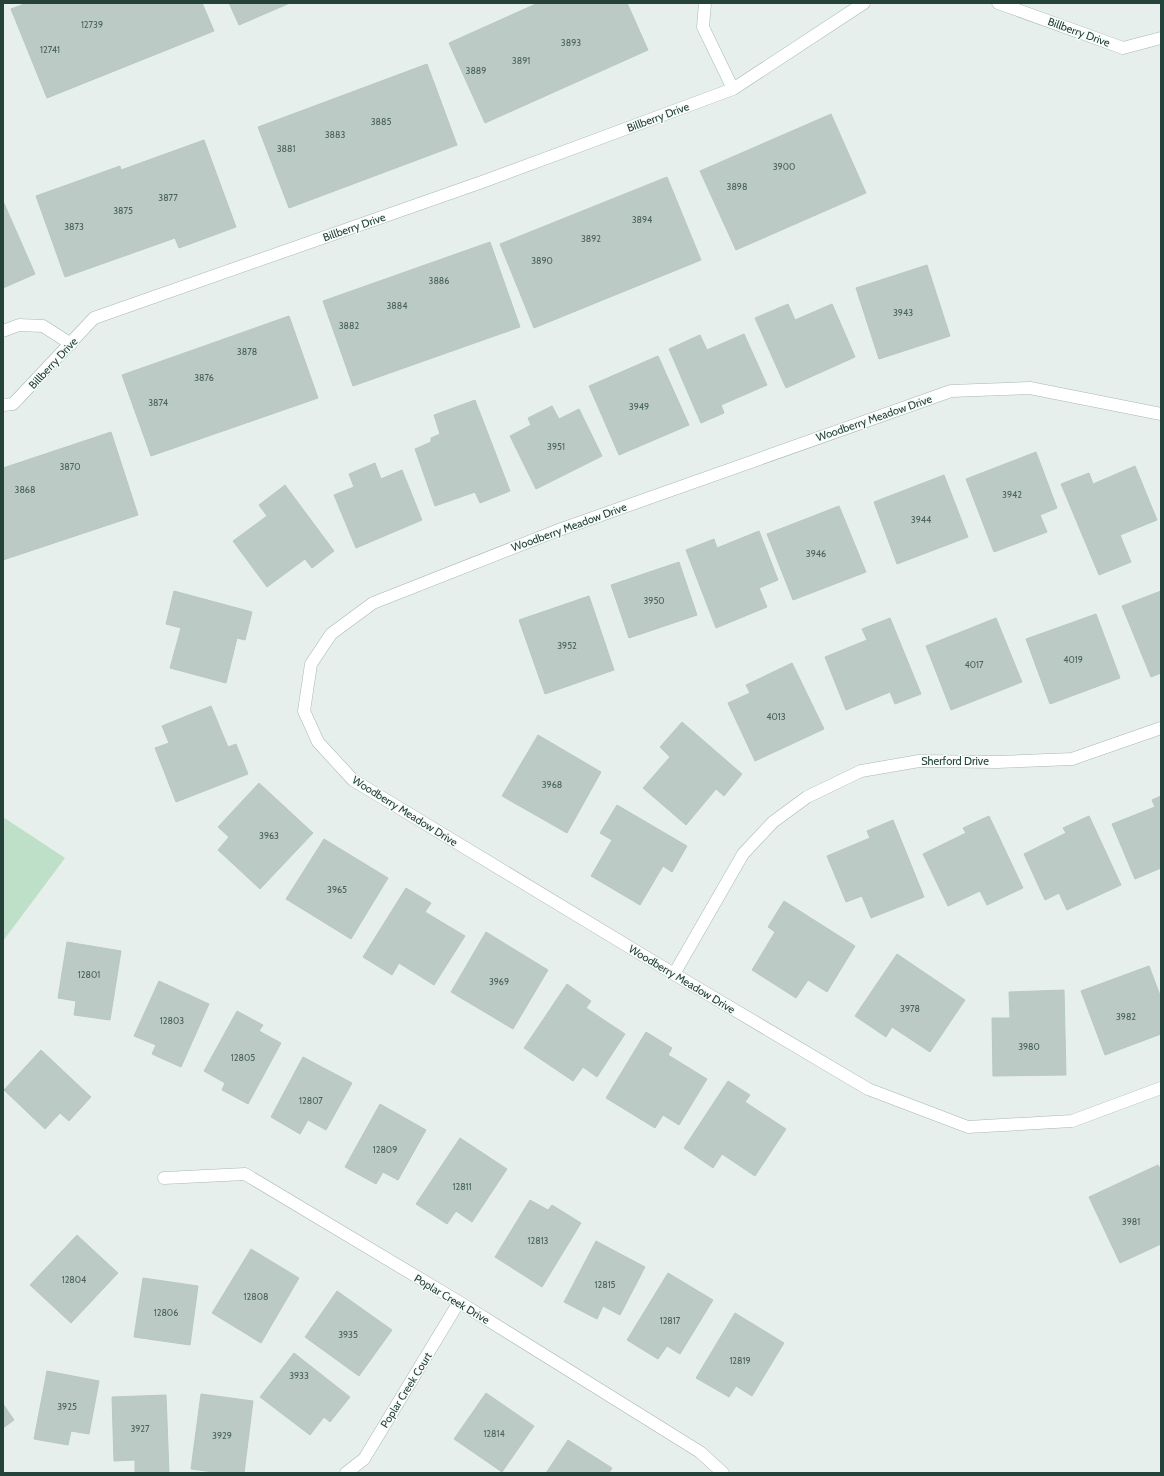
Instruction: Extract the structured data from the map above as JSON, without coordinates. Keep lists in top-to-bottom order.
{
  "streets": {
    "street": [
      "Billberry Drive",
      "Woodberry Meadow Drive",
      "Sherford Drive",
      "Poplar Creek Drive",
      "Poplar Creek Court"
    ]
  },
  "crossings": [
    ["Woodberry Meadow Drive", "Sherford Drive"],
    ["Poplar Creek Drive", "Poplar Creek Court"]
  ],
  "house_numbers": [
    "12739",
    "3893",
    "12741",
    "3891",
    "3889",
    "3885",
    "3883",
    "3881",
    "3900",
    "3898",
    "3877",
    "3875",
    "3894",
    "3873",
    "3892",
    "3890",
    "3886",
    "3884",
    "3943",
    "3882",
    "3878",
    "3876",
    "3874",
    "3949",
    "3951",
    "3870",
    "3868",
    "3942",
    "3944",
    "3946",
    "3950",
    "3952",
    "4019",
    "4017",
    "4013",
    "3968",
    "3963",
    "3965",
    "12801",
    "3969",
    "3978",
    "3982",
    "12803",
    "3980",
    "12805",
    "12807",
    "12809",
    "12811",
    "3981",
    "12813",
    "12804",
    "12815",
    "12808",
    "12806",
    "12817",
    "3935",
    "12819",
    "3933",
    "3925",
    "3927",
    "12814",
    "3929"
  ]
}
